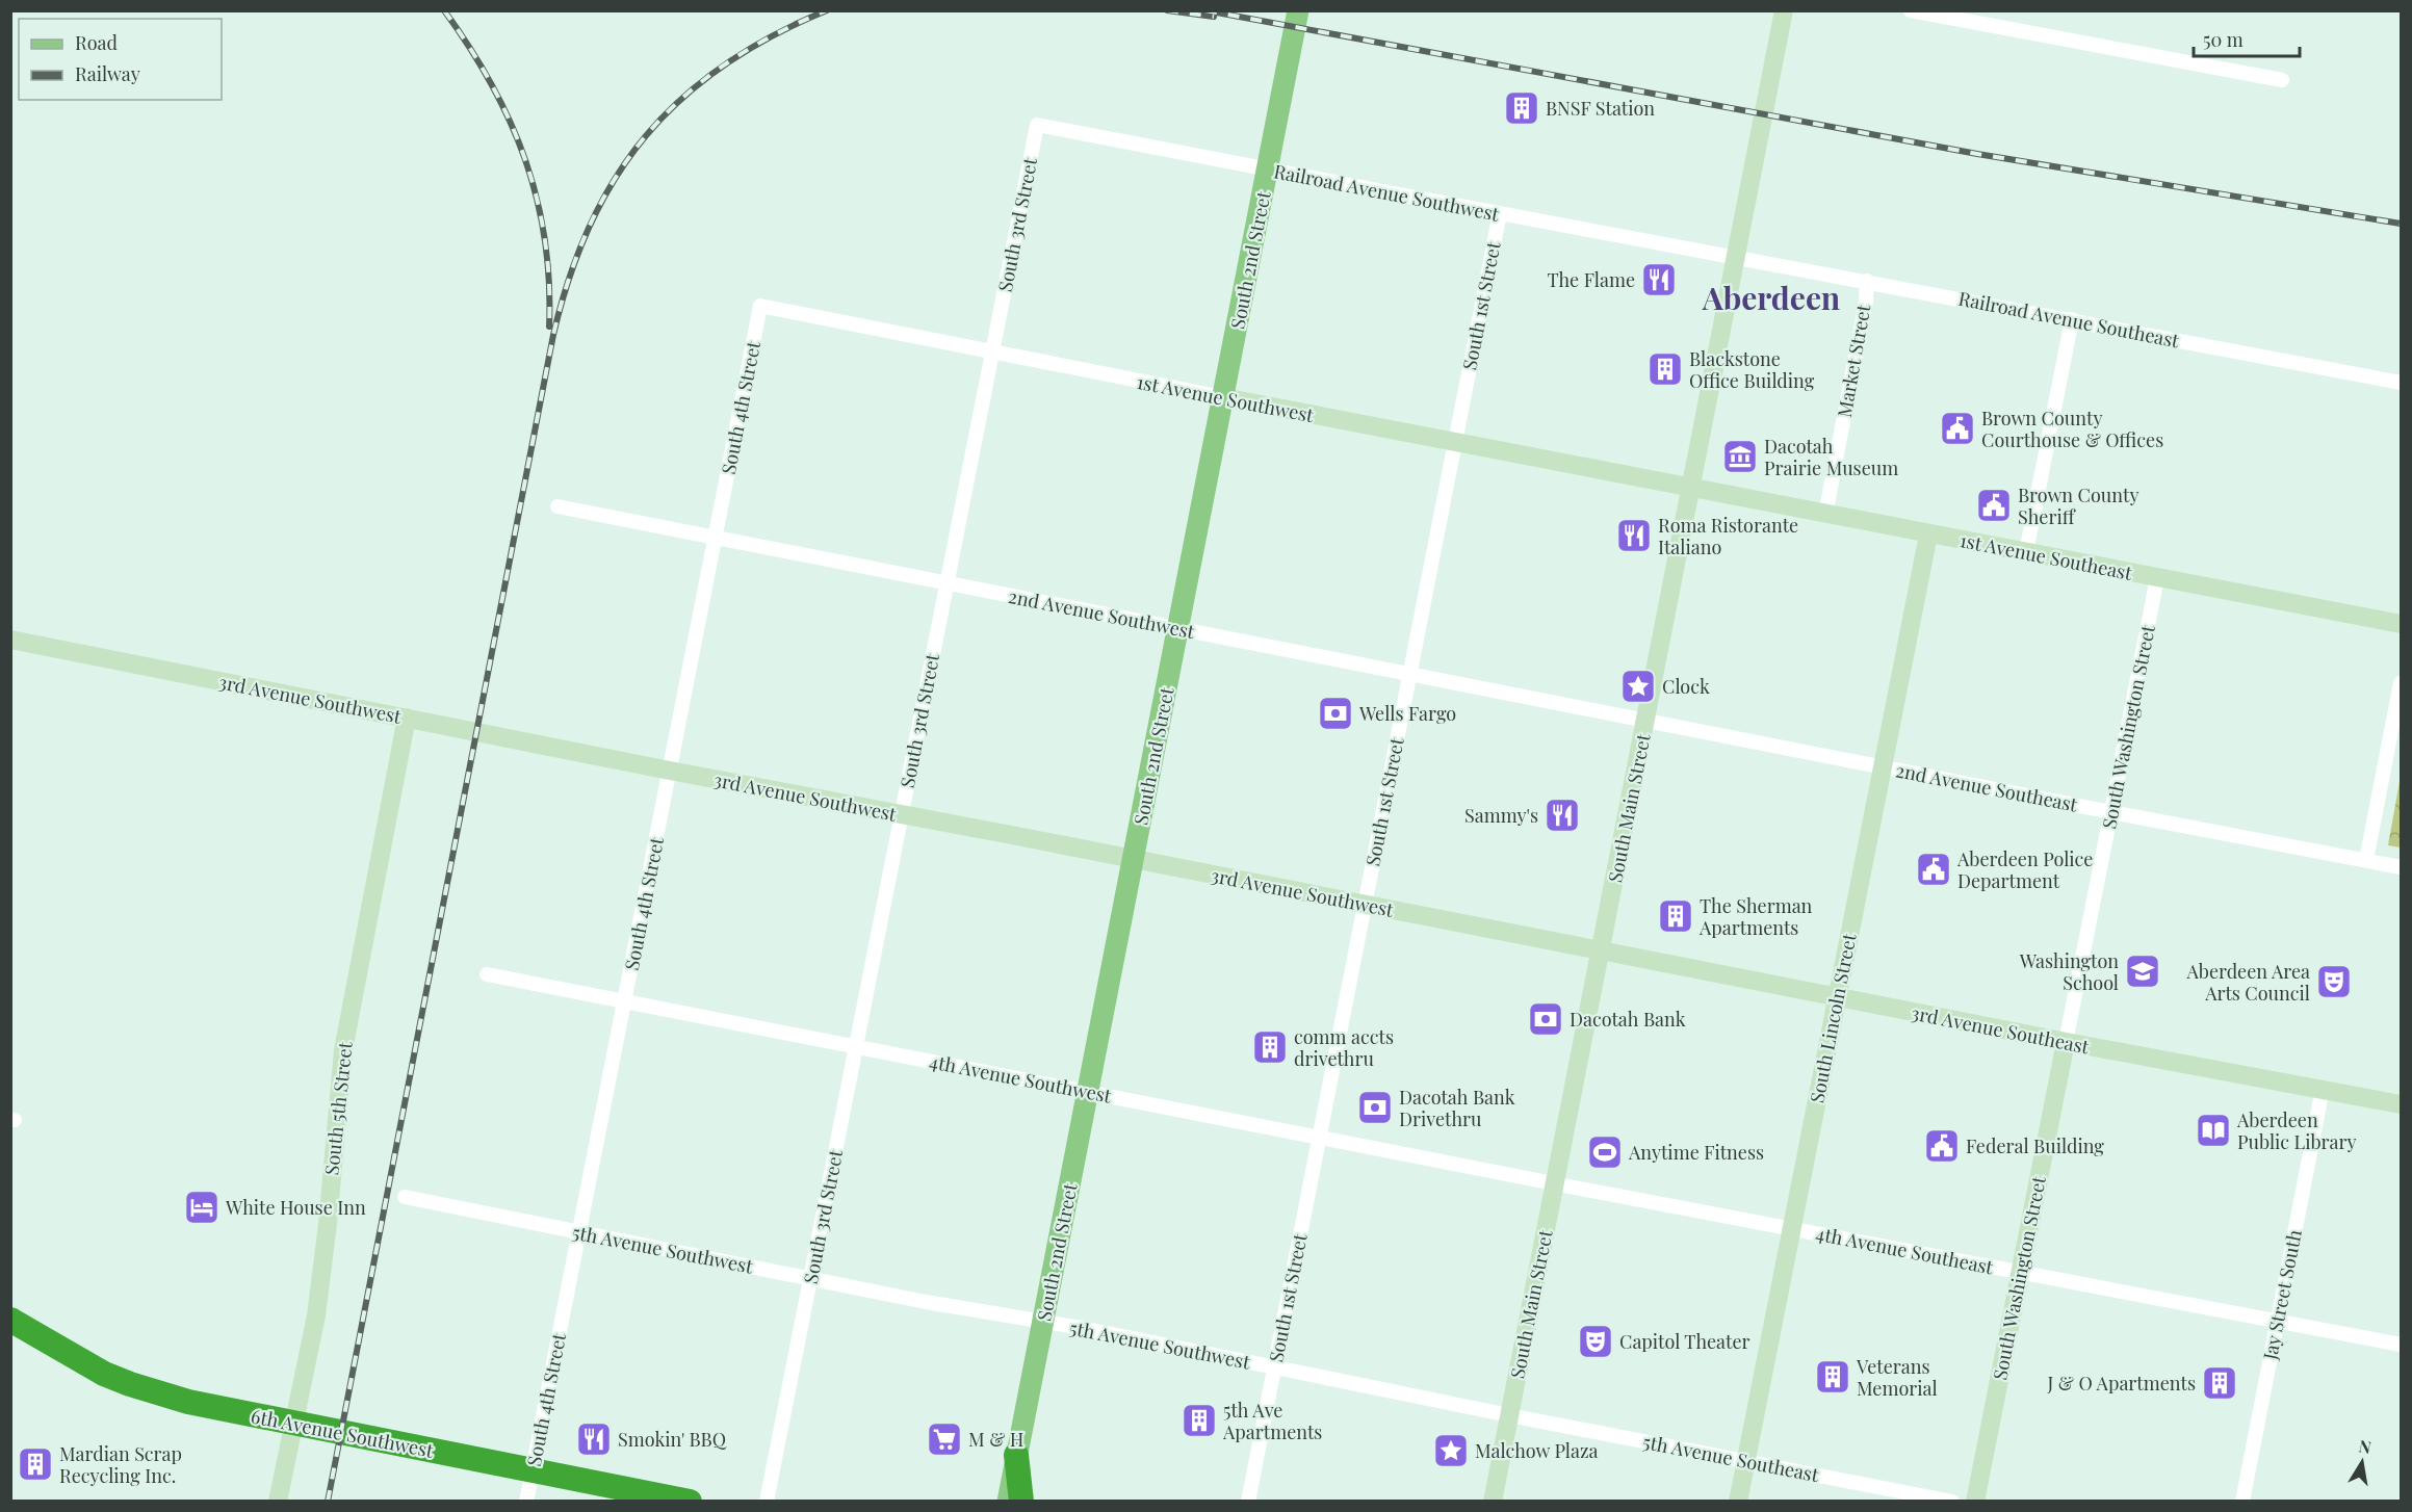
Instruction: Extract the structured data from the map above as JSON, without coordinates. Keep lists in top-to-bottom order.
{
  "streets": {
    "highway": ["6th Avenue Southwest"],
    "main road": ["South 2nd Street"],
    "street": [
      "Railroad Avenue Southwest",
      "South 3rd Street",
      "South 1st Street",
      "Railroad Avenue Southeast",
      "Market Street",
      "1st Avenue Southwest",
      "South 4th Street",
      "1st Avenue Southeast",
      "2nd Avenue Southwest",
      "3rd Avenue Southwest",
      "South Washington Street",
      "2nd Avenue Southeast",
      "South Main Street",
      "South Lincoln Street",
      "3rd Avenue Southeast",
      "4th Avenue Southwest",
      "South 5th Street",
      "5th Avenue Southwest",
      "4th Avenue Southeast",
      "Jay Street South",
      "5th Avenue Southeast"
    ]
  },
  "crossings": [
    ["Railroad Avenue Southwest", "South 3rd Street"],
    ["Railroad Avenue Southwest", "South 1st Street"],
    ["Railroad Avenue Southwest", "Railroad Avenue Southeast"],
    ["Railroad Avenue Southwest", "South Main Street"],
    ["South 3rd Street", "1st Avenue Southwest"],
    ["South 3rd Street", "2nd Avenue Southwest"],
    ["South 3rd Street", "3rd Avenue Southwest"],
    ["South 3rd Street", "4th Avenue Southwest"],
    ["South 3rd Street", "5th Avenue Southwest"],
    ["South 2nd Street", "1st Avenue Southwest"],
    ["South 2nd Street", "2nd Avenue Southwest"],
    ["South 2nd Street", "3rd Avenue Southwest"],
    ["South 2nd Street", "4th Avenue Southwest"],
    ["South 2nd Street", "5th Avenue Southwest"],
    ["South 1st Street", "1st Avenue Southwest"],
    ["South 1st Street", "2nd Avenue Southwest"],
    ["South 1st Street", "3rd Avenue Southwest"],
    ["South 1st Street", "4th Avenue Southwest"],
    ["South 1st Street", "5th Avenue Southwest"],
    ["Railroad Avenue Southeast", "Market Street"],
    ["Railroad Avenue Southeast", "South Main Street"],
    ["Market Street", "1st Avenue Southeast"],
    ["1st Avenue Southwest", "South 4th Street"],
    ["1st Avenue Southwest", "1st Avenue Southeast"],
    ["1st Avenue Southwest", "South Main Street"],
    ["South 4th Street", "2nd Avenue Southwest"],
    ["South 4th Street", "3rd Avenue Southwest"],
    ["South 4th Street", "4th Avenue Southwest"],
    ["South 4th Street", "5th Avenue Southwest"],
    ["South 4th Street", "6th Avenue Southwest"],
    ["1st Avenue Southeast", "South Washington Street"],
    ["1st Avenue Southeast", "South Main Street"],
    ["1st Avenue Southeast", "South Lincoln Street"],
    ["2nd Avenue Southwest", "2nd Avenue Southeast"],
    ["2nd Avenue Southwest", "South Main Street"],
    ["3rd Avenue Southwest", "South Main Street"],
    ["3rd Avenue Southwest", "3rd Avenue Southeast"],
    ["3rd Avenue Southwest", "South 5th Street"],
    ["South Washington Street", "2nd Avenue Southeast"],
    ["South Washington Street", "3rd Avenue Southeast"],
    ["South Washington Street", "4th Avenue Southeast"],
    ["2nd Avenue Southeast", "South Main Street"],
    ["2nd Avenue Southeast", "South Lincoln Street"],
    ["South Main Street", "3rd Avenue Southeast"],
    ["South Main Street", "4th Avenue Southwest"],
    ["South Main Street", "5th Avenue Southwest"],
    ["South Main Street", "4th Avenue Southeast"],
    ["South Main Street", "5th Avenue Southeast"],
    ["South Lincoln Street", "3rd Avenue Southeast"],
    ["South Lincoln Street", "4th Avenue Southeast"],
    ["South Lincoln Street", "5th Avenue Southeast"],
    ["3rd Avenue Southeast", "Jay Street South"],
    ["4th Avenue Southwest", "4th Avenue Southeast"],
    ["South 5th Street", "6th Avenue Southwest"],
    ["5th Avenue Southwest", "5th Avenue Southeast"],
    ["4th Avenue Southeast", "Jay Street South"]
  ],
  "districts": ["Aberdeen"],
  "places": {
    "building": [
      "BNSF Station",
      "Blackstone Office Building",
      "The Sherman Apartments",
      "comm accts drivethru",
      "Veterans Memorial",
      "J & O Apartments",
      "5th Ave Apartments",
      "Mardian Scrap Recycling Inc."
    ],
    "restaurant": [
      "The Flame",
      "Roma Ristorante Italiano",
      "Sammy's",
      "Smokin' BBQ"
    ],
    "public building": [
      "Brown County Courthouse & Offices",
      "Brown County Sheriff",
      "Aberdeen Police Department",
      "Federal Building"
    ],
    "museum": ["Dacotah Prairie Museum"],
    "place": ["Clock", "Malchow Plaza"],
    "bank": ["Wells Fargo", "Dacotah Bank", "Dacotah Bank Drivethru"],
    "school or university": ["Washington School"],
    "theatre": ["Aberdeen Area Arts Council", "Capitol Theater"],
    "library": ["Aberdeen Public Library"],
    "sports": ["Anytime Fitness"],
    "hotel": ["White House Inn"],
    "supermarket": ["M & H"]
  },
  "legend": ["Road", "Railway"],
  "scale_bar": "50 m",
  "north": "top"
}
